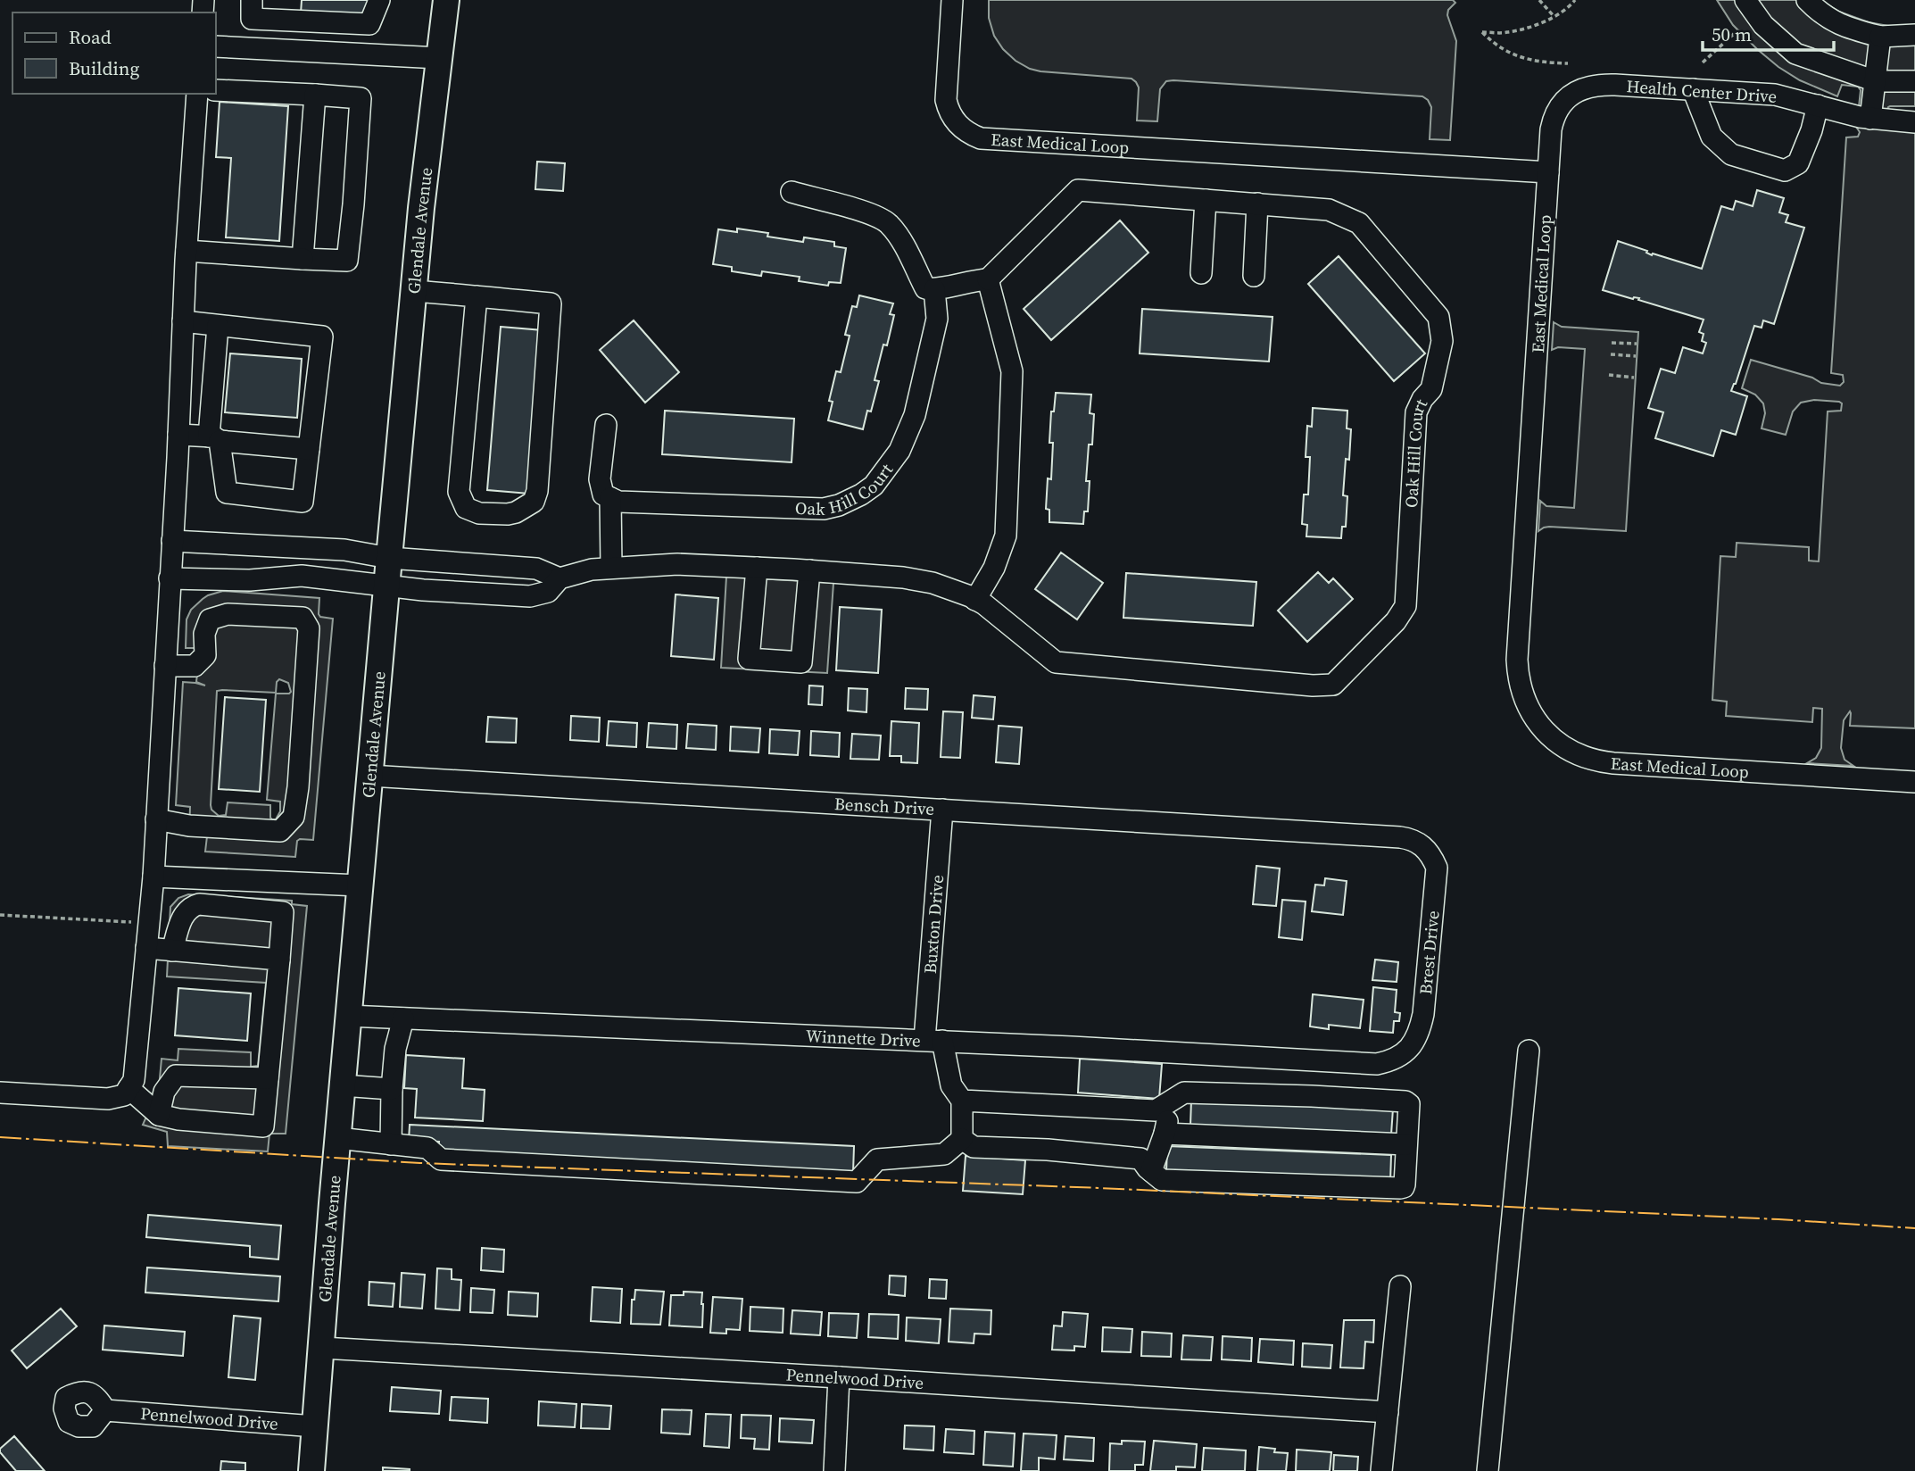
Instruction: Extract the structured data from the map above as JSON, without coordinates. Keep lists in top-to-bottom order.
{
  "streets": {
    "main road": ["Glendale Avenue"],
    "street": [
      "Health Center Drive",
      "East Medical Loop",
      "Oak Hill Court",
      "Bensch Drive",
      "Buxton Drive",
      "Brest Drive",
      "Winnette Drive",
      "Pennelwood Drive"
    ]
  },
  "crossings": [
    ["Health Center Drive", "East Medical Loop"],
    ["Glendale Avenue", "Oak Hill Court"],
    ["Glendale Avenue", "Bensch Drive"],
    ["Glendale Avenue", "Winnette Drive"],
    ["Glendale Avenue", "Pennelwood Drive"],
    ["Bensch Drive", "Buxton Drive"],
    ["Bensch Drive", "Brest Drive"],
    ["Buxton Drive", "Winnette Drive"],
    ["Brest Drive", "Winnette Drive"]
  ],
  "legend": ["Road", "Building"],
  "scale_bar": "50 m"
}
